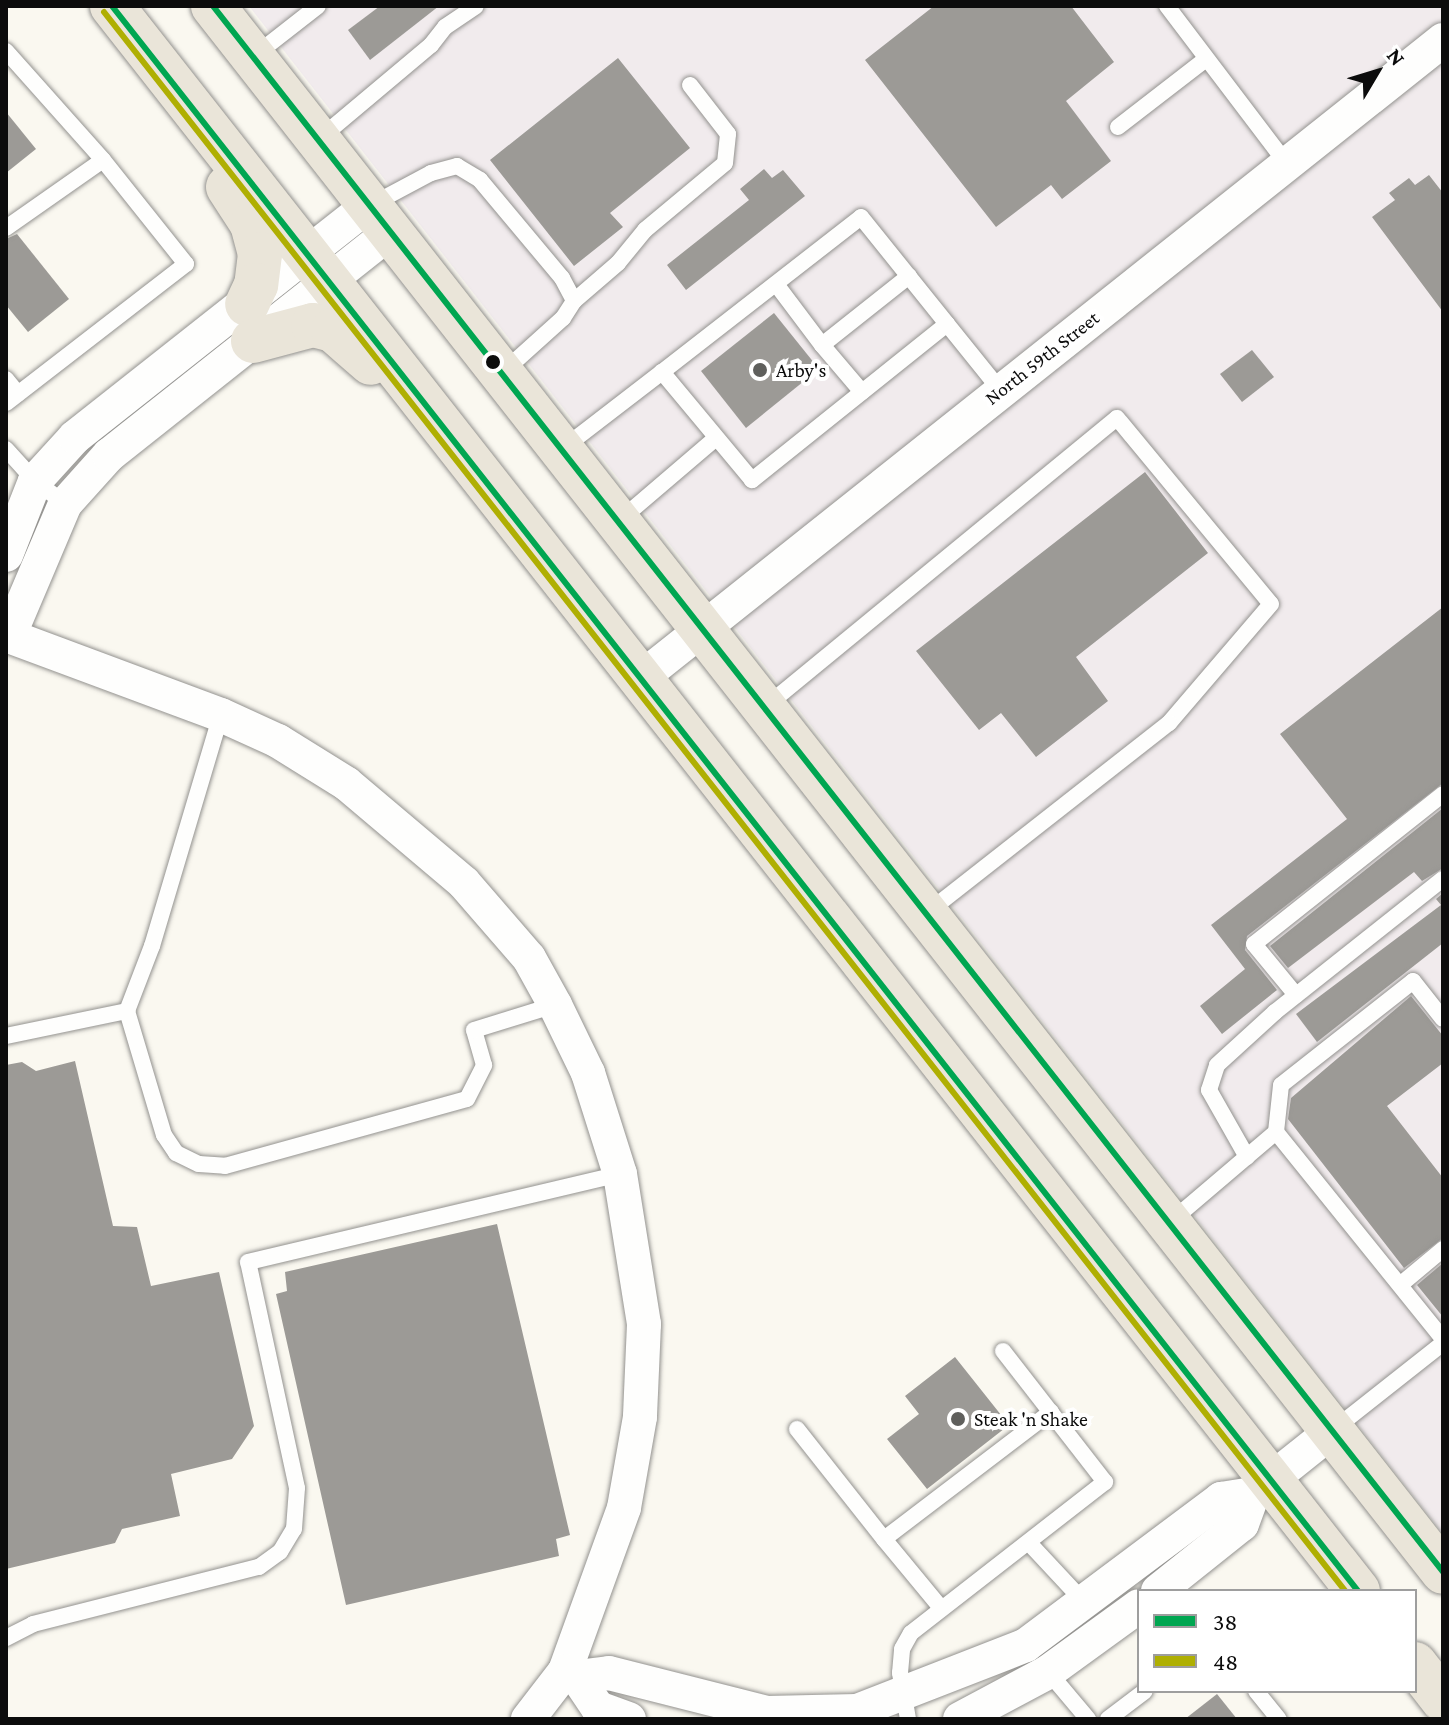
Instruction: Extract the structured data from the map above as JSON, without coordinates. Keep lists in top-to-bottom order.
{
  "streets": {
    "street": ["North 59th Street"]
  },
  "places": ["Arby's", "Steak 'n Shake"],
  "lines": ["transit line 38", "transit line 48"],
  "legend": ["38", "48"],
  "north": "top right"
}
